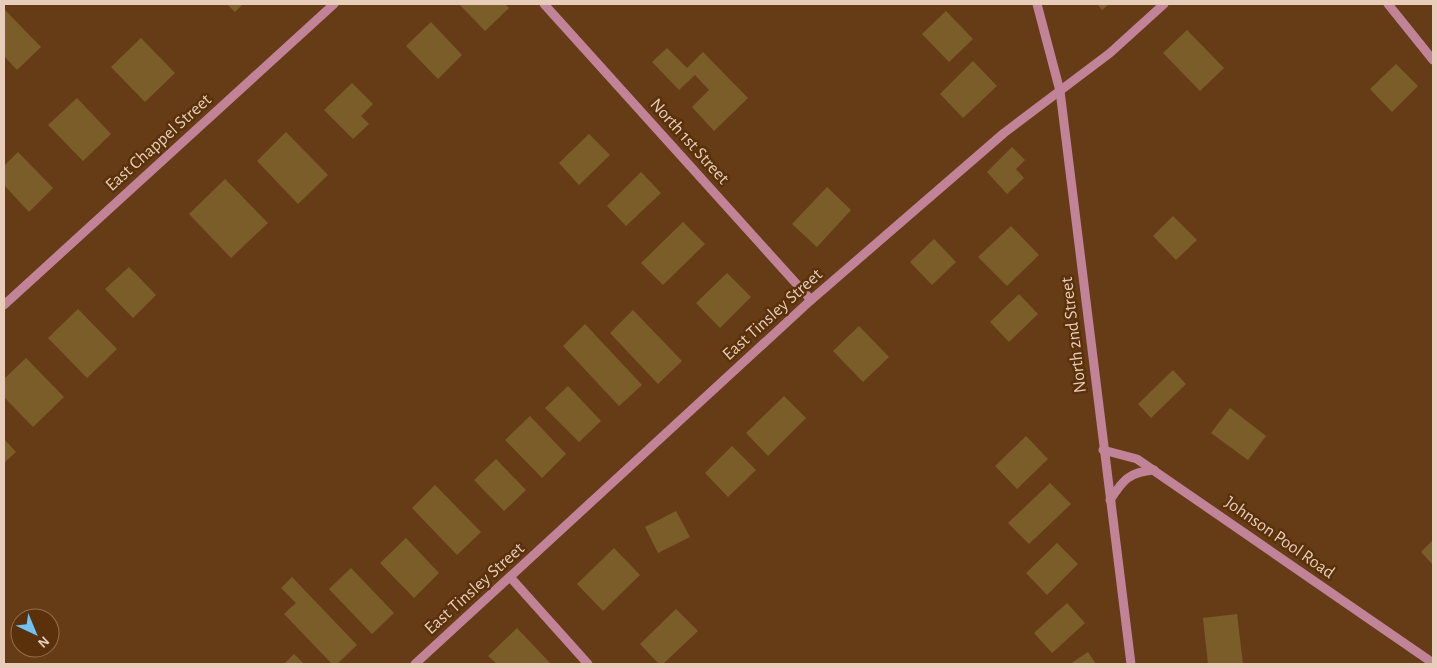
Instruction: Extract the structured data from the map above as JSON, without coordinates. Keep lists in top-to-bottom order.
{
  "streets": {
    "street": [
      "North 1st Street",
      "East Chappel Street",
      "East Tinsley Street",
      "North 2nd Street",
      "Johnson Pool Road"
    ]
  },
  "crossings": [
    ["North 1st Street", "East Tinsley Street"],
    ["East Tinsley Street", "North 2nd Street"],
    ["North 2nd Street", "Johnson Pool Road"]
  ],
  "north": "bottom right"
}
